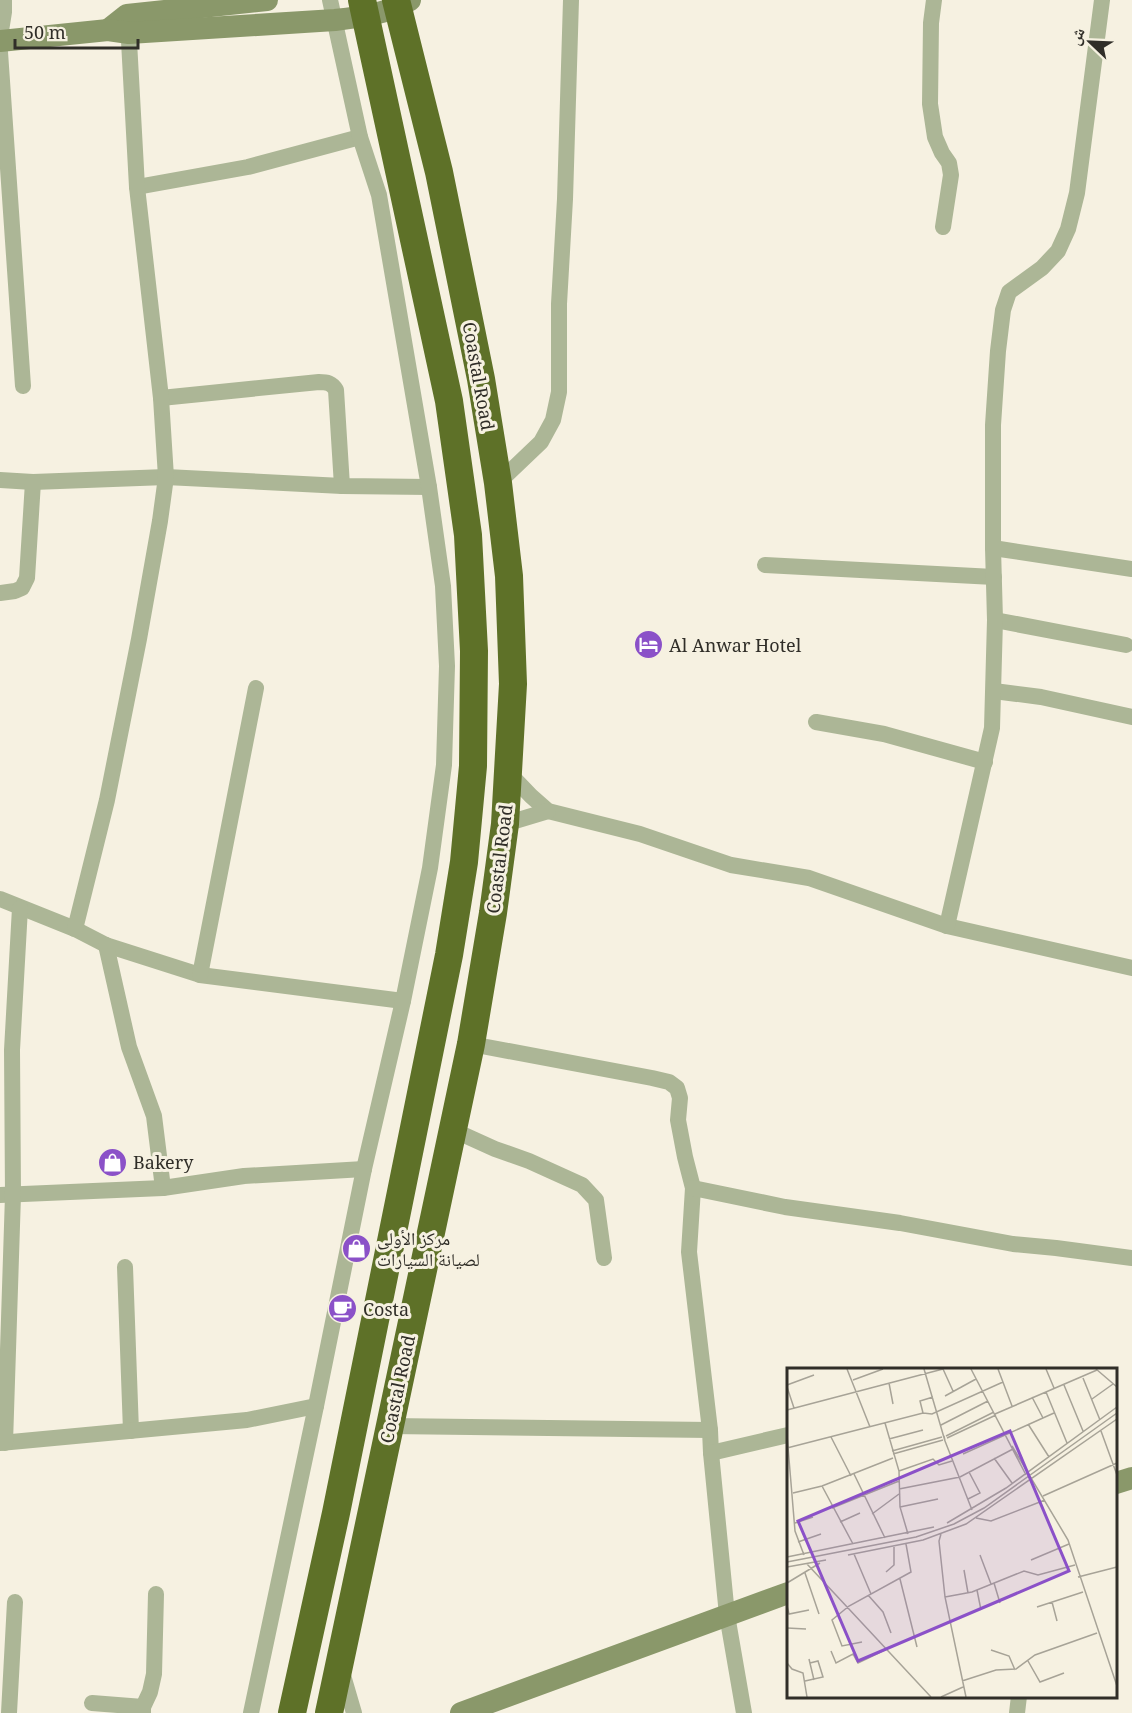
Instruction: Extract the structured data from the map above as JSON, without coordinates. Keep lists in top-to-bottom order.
{
  "streets": {
    "highway": ["Coastal Road"]
  },
  "places": {
    "hotel": ["Al Anwar Hotel"],
    "shop": ["Bakery", "مركز الأولى لصيانة السيارات"],
    "cafe": ["Costa"]
  },
  "scale_bar": "50 m",
  "north": "top left"
}
